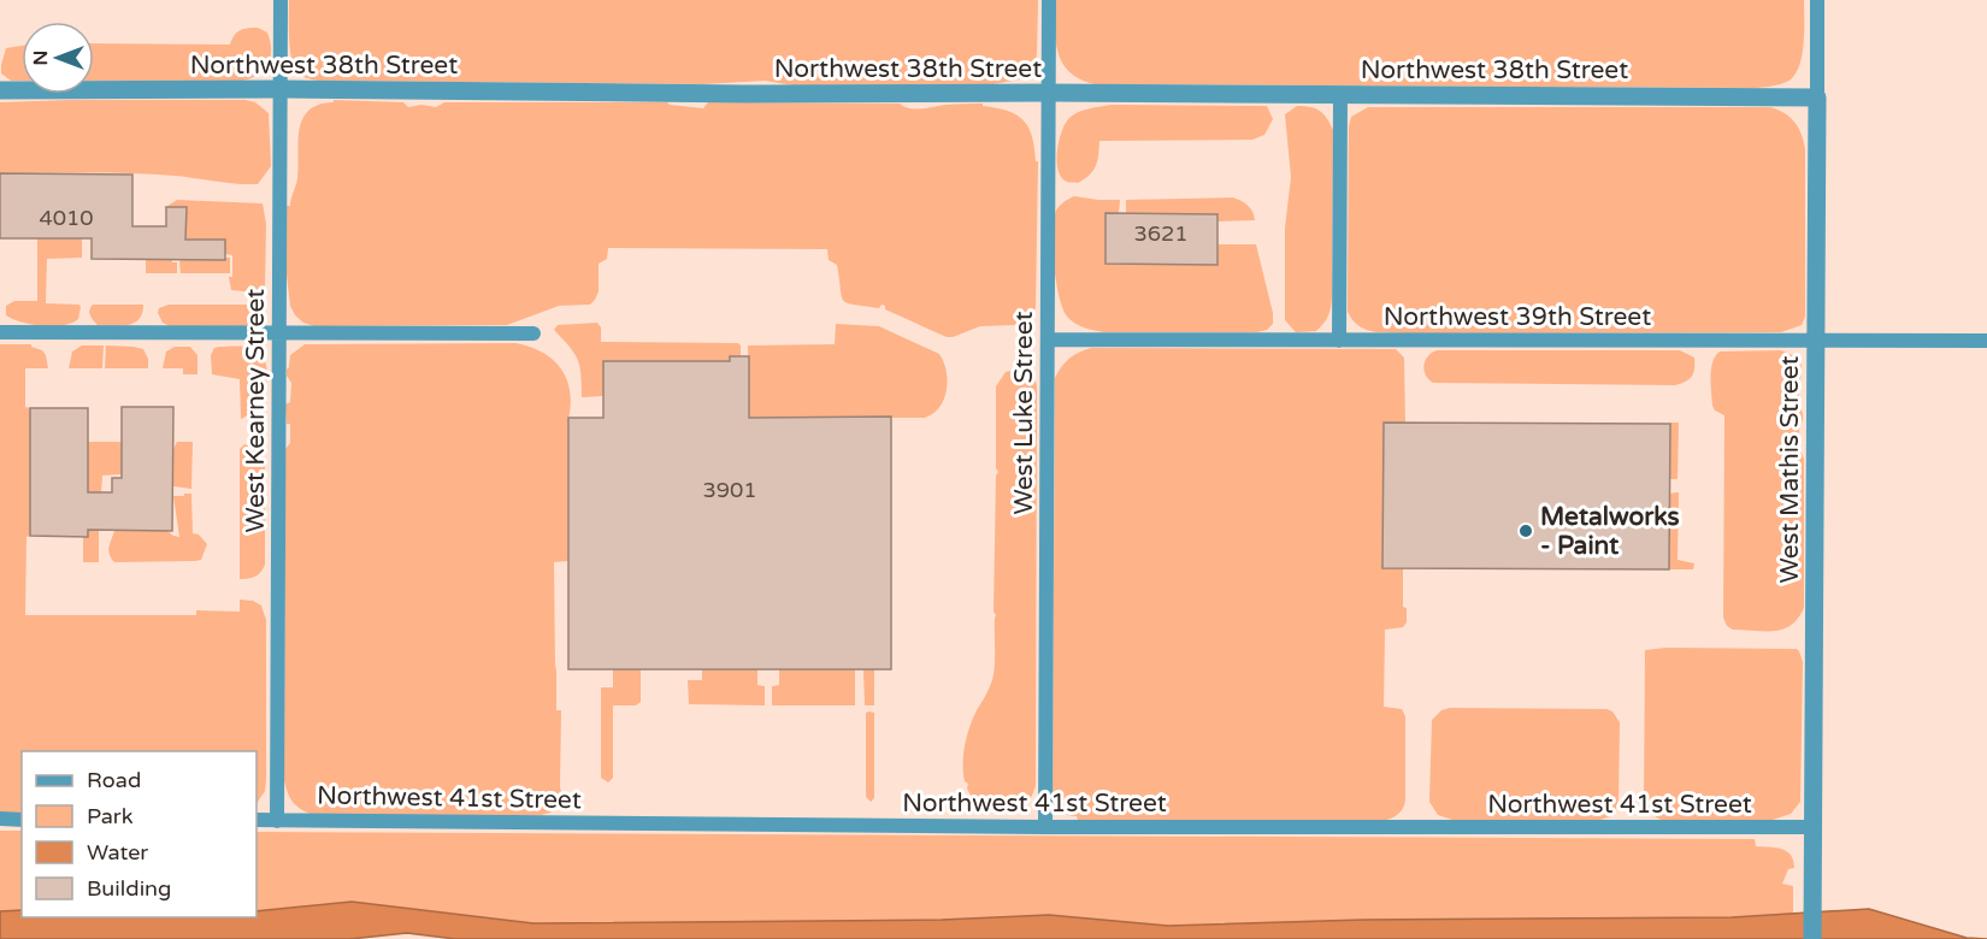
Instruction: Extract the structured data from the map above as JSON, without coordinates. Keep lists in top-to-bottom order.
{
  "streets": {
    "street": [
      "Northwest 38th Street",
      "Northwest 39th Street",
      "West Kearney Street",
      "West Luke Street",
      "West Mathis Street",
      "Northwest 41st Street"
    ]
  },
  "crossings": [
    ["Northwest 38th Street", "West Kearney Street"],
    ["Northwest 38th Street", "West Luke Street"],
    ["Northwest 38th Street", "West Mathis Street"],
    ["Northwest 39th Street", "West Luke Street"],
    ["Northwest 39th Street", "West Mathis Street"],
    ["West Kearney Street", "Northwest 41st Street"],
    ["West Luke Street", "Northwest 41st Street"],
    ["West Mathis Street", "Northwest 41st Street"]
  ],
  "places": ["Metalworks - Paint"],
  "house_numbers": ["4010", "3621", "3901"],
  "legend": [
    "Road",
    "Park",
    "Water",
    "Building"
  ],
  "north": "left"
}
